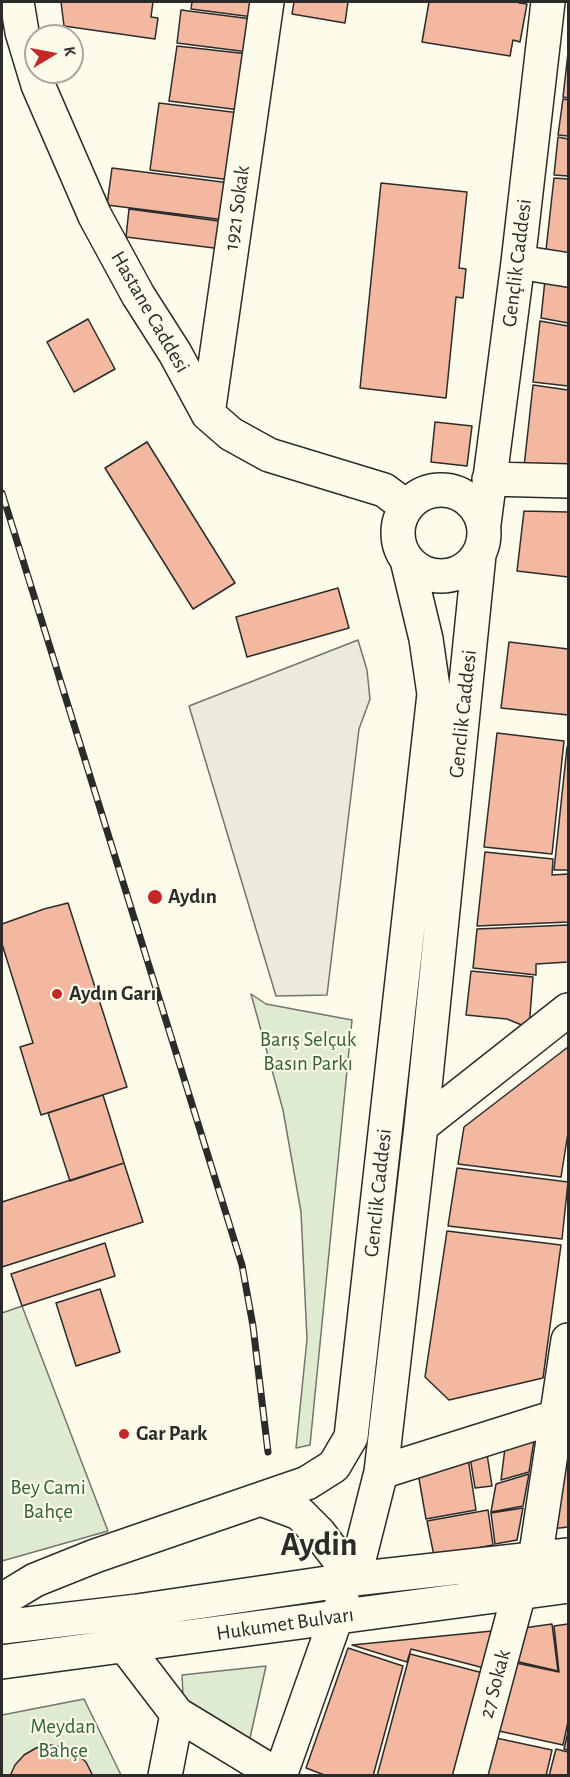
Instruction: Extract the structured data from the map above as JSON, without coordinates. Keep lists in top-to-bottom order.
{
  "streets": {
    "street": [
      "1921 Sokak",
      "Gençlik Caddesi",
      "Hastane Caddesi",
      "Genclik Caddesi",
      "Hukumet Bulvarı",
      "27 Sokak"
    ]
  },
  "crossings": [
    ["1921 Sokak", "Hastane Caddesi"],
    ["Gençlik Caddesi", "Hastane Caddesi"],
    ["Gençlik Caddesi", "Genclik Caddesi"],
    ["Hastane Caddesi", "Genclik Caddesi"],
    ["Genclik Caddesi", "Hukumet Bulvarı"],
    ["Hukumet Bulvarı", "27 Sokak"]
  ],
  "districts": ["Aydin"],
  "parks": ["Barış Selçuk Basın Parkı", "Bey Cami Bahçe", "Meydan Bahçe"],
  "places": ["Aydın", "Aydın Garı", "Gar Park"],
  "north": "right"
}
